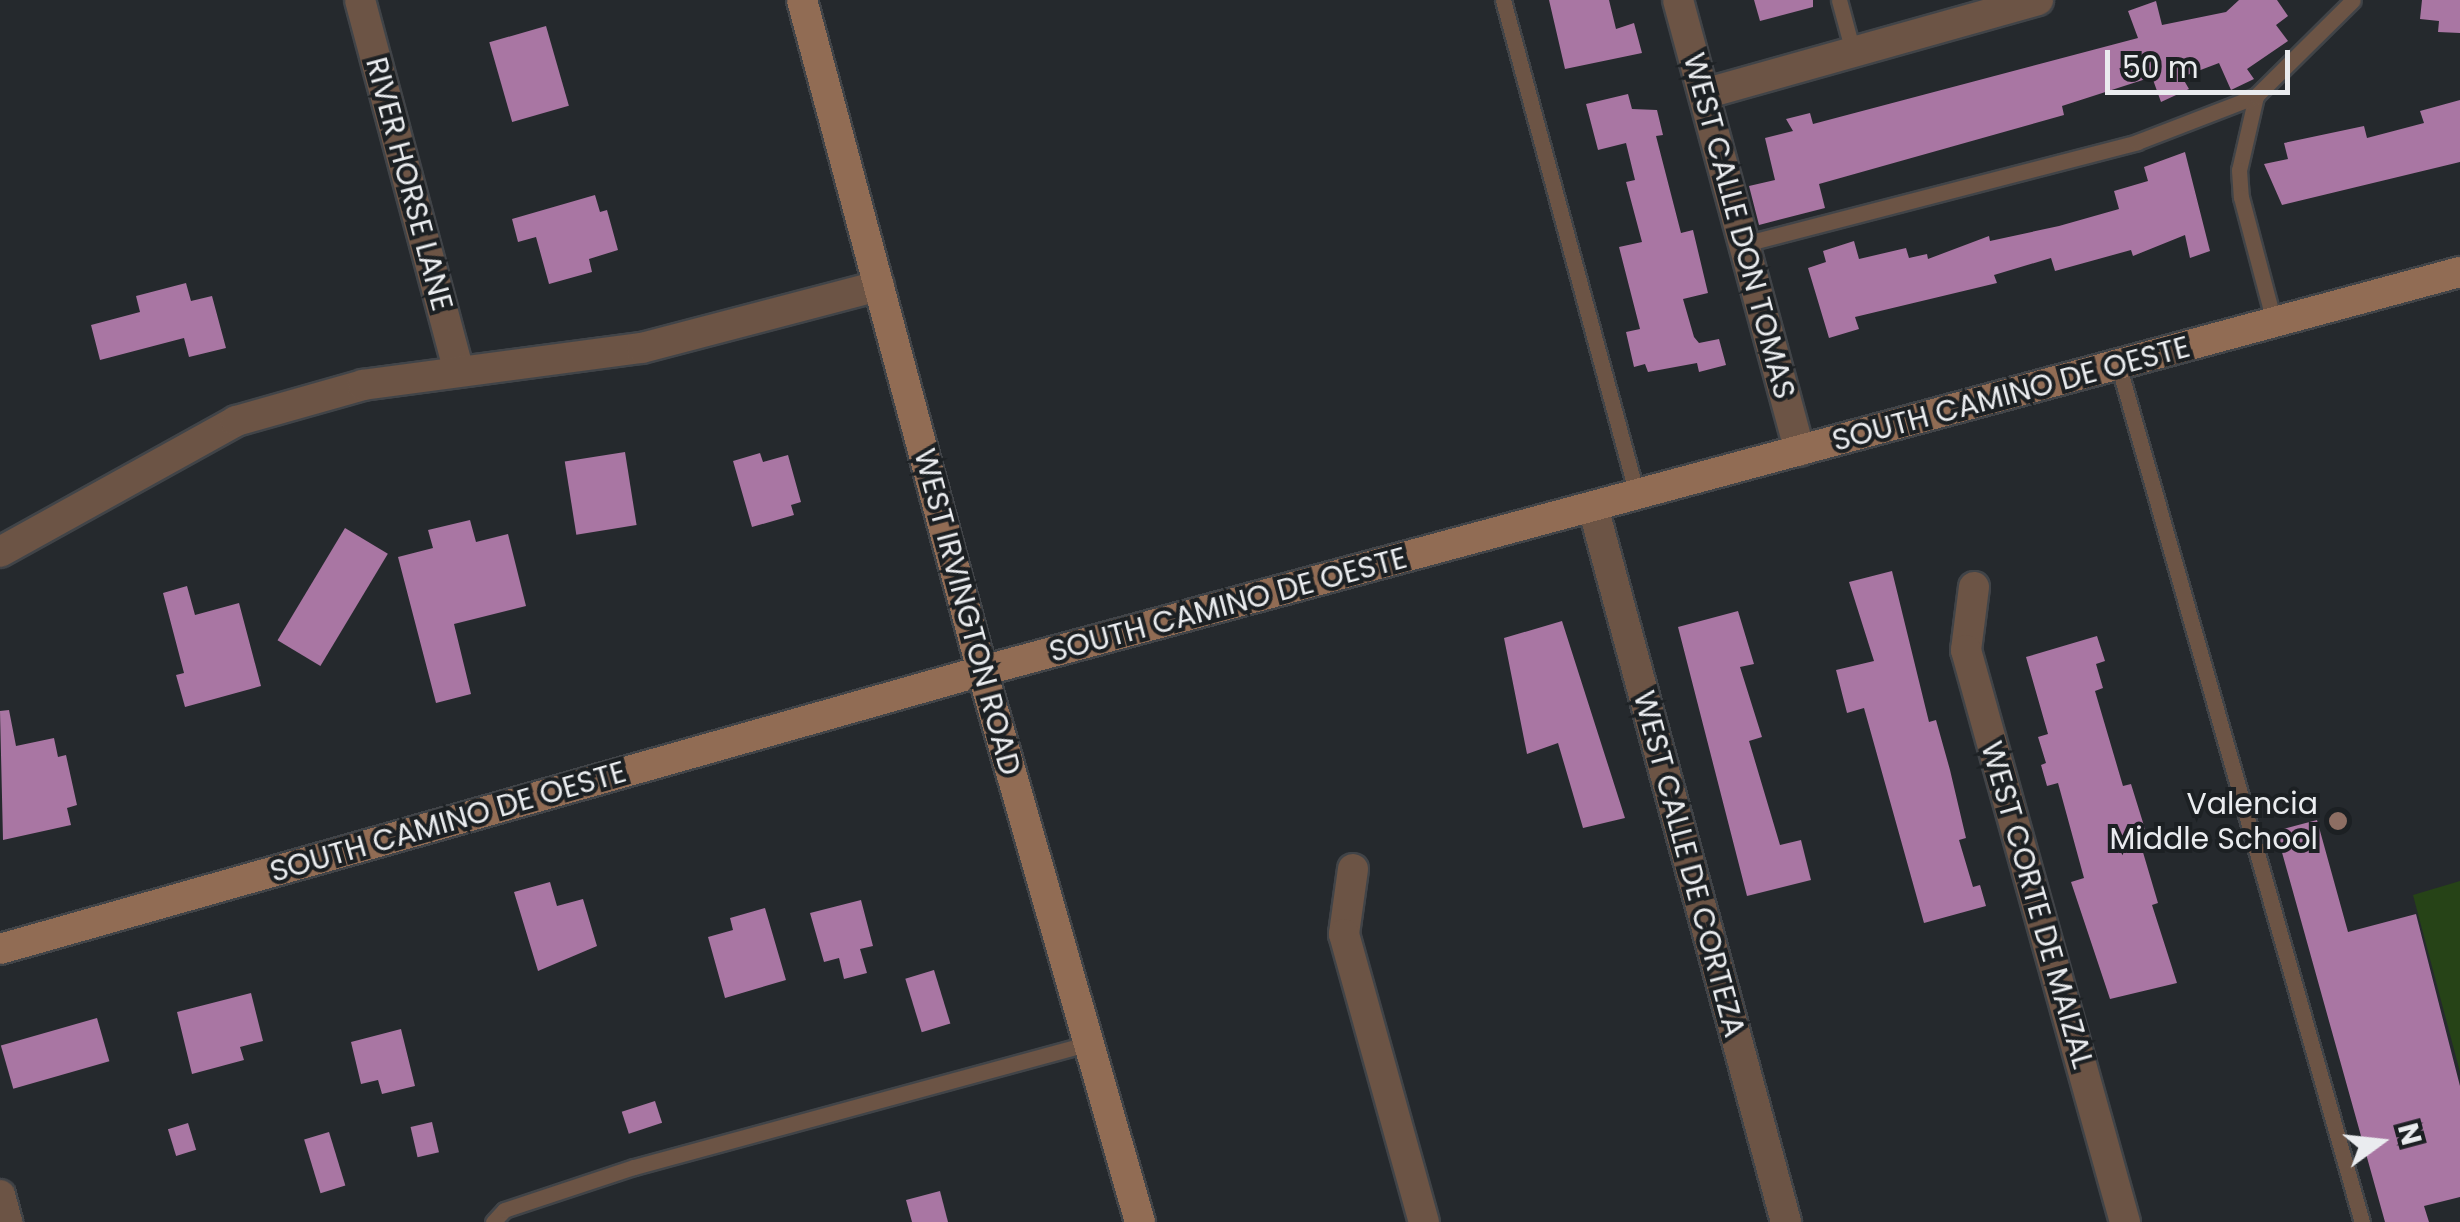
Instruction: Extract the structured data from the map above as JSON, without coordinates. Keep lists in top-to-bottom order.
{
  "streets": {
    "street": [
      "RIVER HORSE LANE",
      "WEST CALLE DON TOMAS",
      "SOUTH CAMINO DE OESTE",
      "WEST IRVINGTON ROAD",
      "WEST CALLE DE CORTEZA",
      "WEST CORTE DE MAIZAL"
    ]
  },
  "crossings": [
    ["WEST CALLE DON TOMAS", "SOUTH CAMINO DE OESTE"],
    ["SOUTH CAMINO DE OESTE", "WEST IRVINGTON ROAD"],
    ["SOUTH CAMINO DE OESTE", "WEST CALLE DE CORTEZA"]
  ],
  "places": ["Valencia Middle School"],
  "scale_bar": "50 m",
  "north": "right"
}
